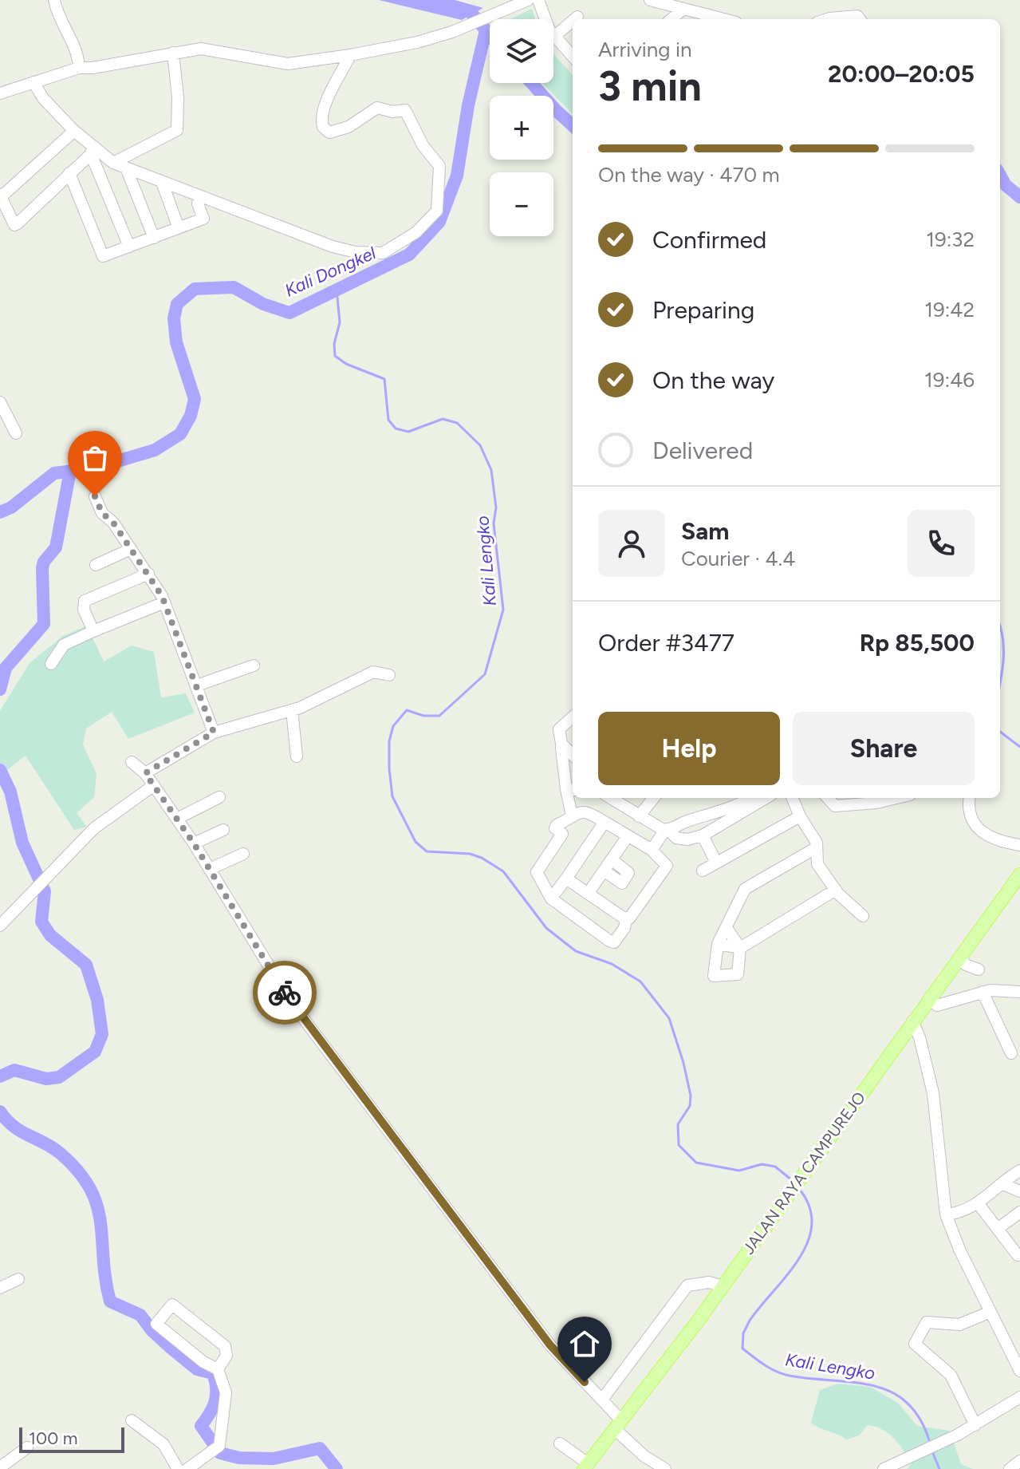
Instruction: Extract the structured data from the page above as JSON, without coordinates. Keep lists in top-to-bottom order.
{
  "streets": {
    "main road": ["JALAN RAYA CAMPUREJO"]
  },
  "water": ["Kali Dongkel", "Kali Lengko"],
  "scale_bar": "100 m",
  "page": {
    "map_buttons": ["+", "−"],
    "heading": ["3 min", "Arriving in", "20:00–20:05"],
    "panel": [
      "Sam",
      "Courier · 4.4",
      "Order #3477",
      "Rp 85,500"
    ],
    "bar": "On the way · 470 m",
    "list": [
      ["Confirmed", "19:32"],
      ["Preparing", "19:42"],
      ["On the way", "19:46"],
      "Delivered"
    ],
    "buttons": ["Help", "Share"],
    "scale": "100 m"
  }
}
